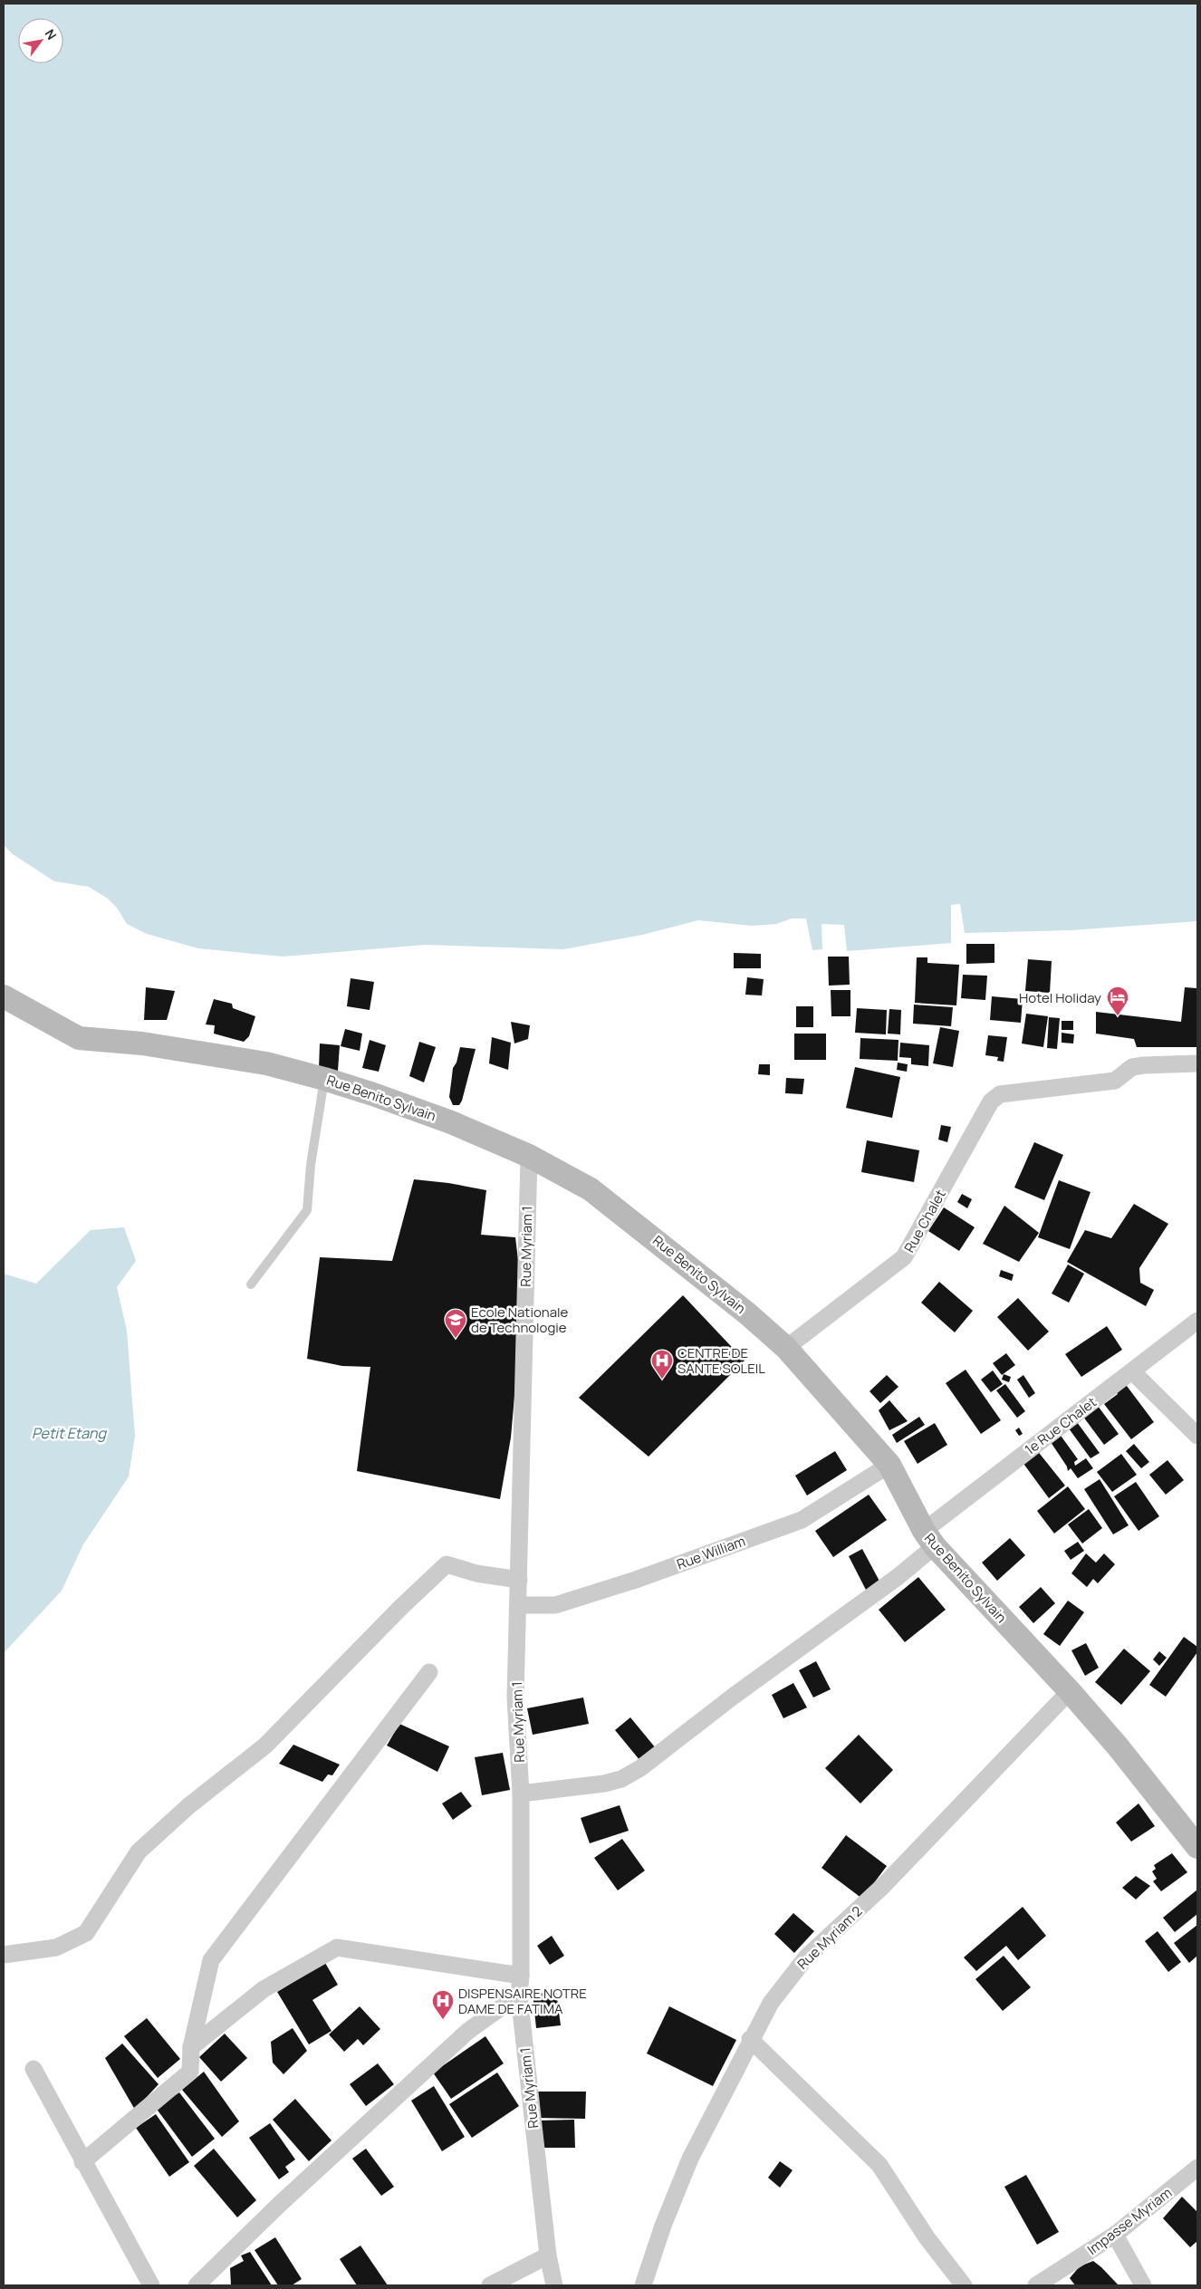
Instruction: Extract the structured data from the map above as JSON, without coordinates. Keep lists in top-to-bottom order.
{
  "streets": {
    "main road": ["Rue Benito Sylvain"],
    "street": [
      "Rue Chalet",
      "Rue Myriam 1",
      "1e Rue Chalet",
      "Rue William",
      "Rue Myriam 2",
      "Impasse Myriam"
    ]
  },
  "crossings": [
    ["Rue Benito Sylvain", "Rue Chalet"],
    ["Rue Benito Sylvain", "Rue Myriam 1"],
    ["Rue Benito Sylvain", "1e Rue Chalet"],
    ["Rue Benito Sylvain", "Rue William"],
    ["Rue Benito Sylvain", "Rue Myriam 2"],
    ["Rue Myriam 1", "1e Rue Chalet"],
    ["Rue Myriam 1", "Rue William"]
  ],
  "water": ["Petit Etang"],
  "places": {
    "hotel": ["Hotel Holiday"],
    "school or university": ["Ecole Nationale de Technologie"],
    "hospital": ["CENTRE DE SANTE SOLEIL", "DISPENSAIRE NOTRE DAME DE FATIMA"]
  },
  "north": "top right"
}
